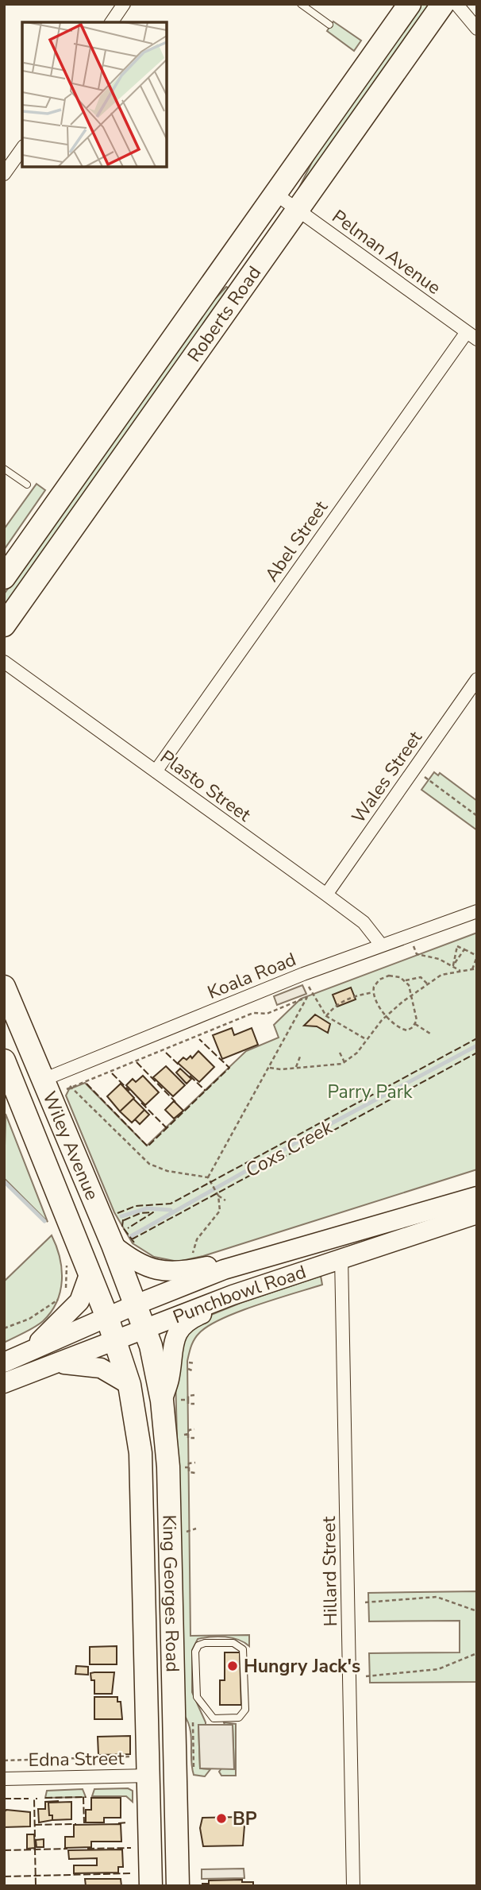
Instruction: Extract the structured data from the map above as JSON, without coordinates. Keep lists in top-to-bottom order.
{
  "streets": {
    "highway": ["Roberts Road", "Wiley Avenue", "King Georges Road"],
    "main road": ["Punchbowl Road"],
    "street": [
      "Pelman Avenue",
      "Abel Street",
      "Wales Street",
      "Plasto Street",
      "Koala Road",
      "Hillard Street",
      "Edna Street"
    ]
  },
  "crossings": [
    ["Pelman Avenue", "Roberts Road"],
    ["Pelman Avenue", "Abel Street"],
    ["Abel Street", "Plasto Street"],
    ["Wales Street", "Plasto Street"],
    ["Plasto Street", "Koala Road"],
    ["Koala Road", "Wiley Avenue"],
    ["Wiley Avenue", "Punchbowl Road"],
    ["Wiley Avenue", "King Georges Road"],
    ["Punchbowl Road", "Hillard Street"],
    ["Punchbowl Road", "King Georges Road"],
    ["King Georges Road", "Edna Street"]
  ],
  "water": ["Coxs Creek"],
  "parks": ["Parry Park"],
  "places": ["Hungry Jack's", "BP"]
}
